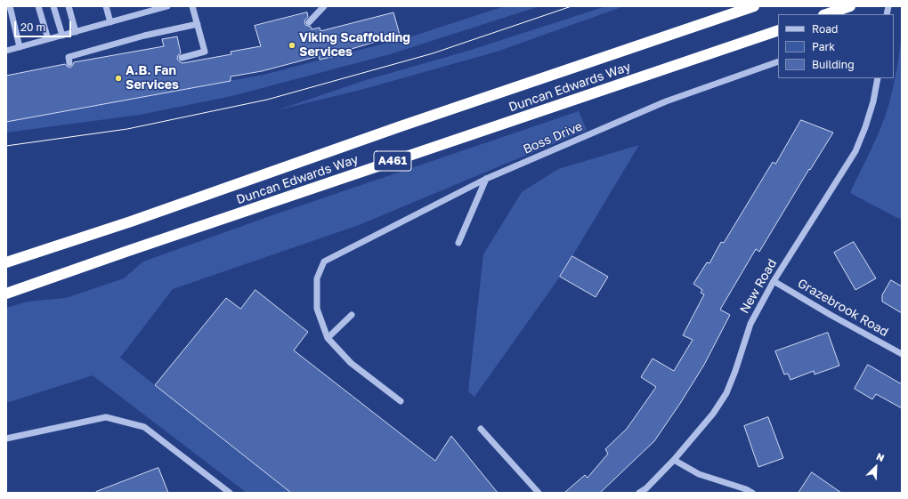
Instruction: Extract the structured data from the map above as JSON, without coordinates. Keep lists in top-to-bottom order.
{
  "streets": {
    "highway": ["Duncan Edwards Way", "A461"],
    "street": ["Boss Drive", "New Road", "Grazebrook Road"]
  },
  "crossings": [
    ["New Road", "Grazebrook Road"]
  ],
  "places": ["Viking Scaffolding Services", "A.B. Fan Services"],
  "legend": ["Road", "Park", "Building"],
  "scale_bar": "20 m",
  "north": "top right"
}
